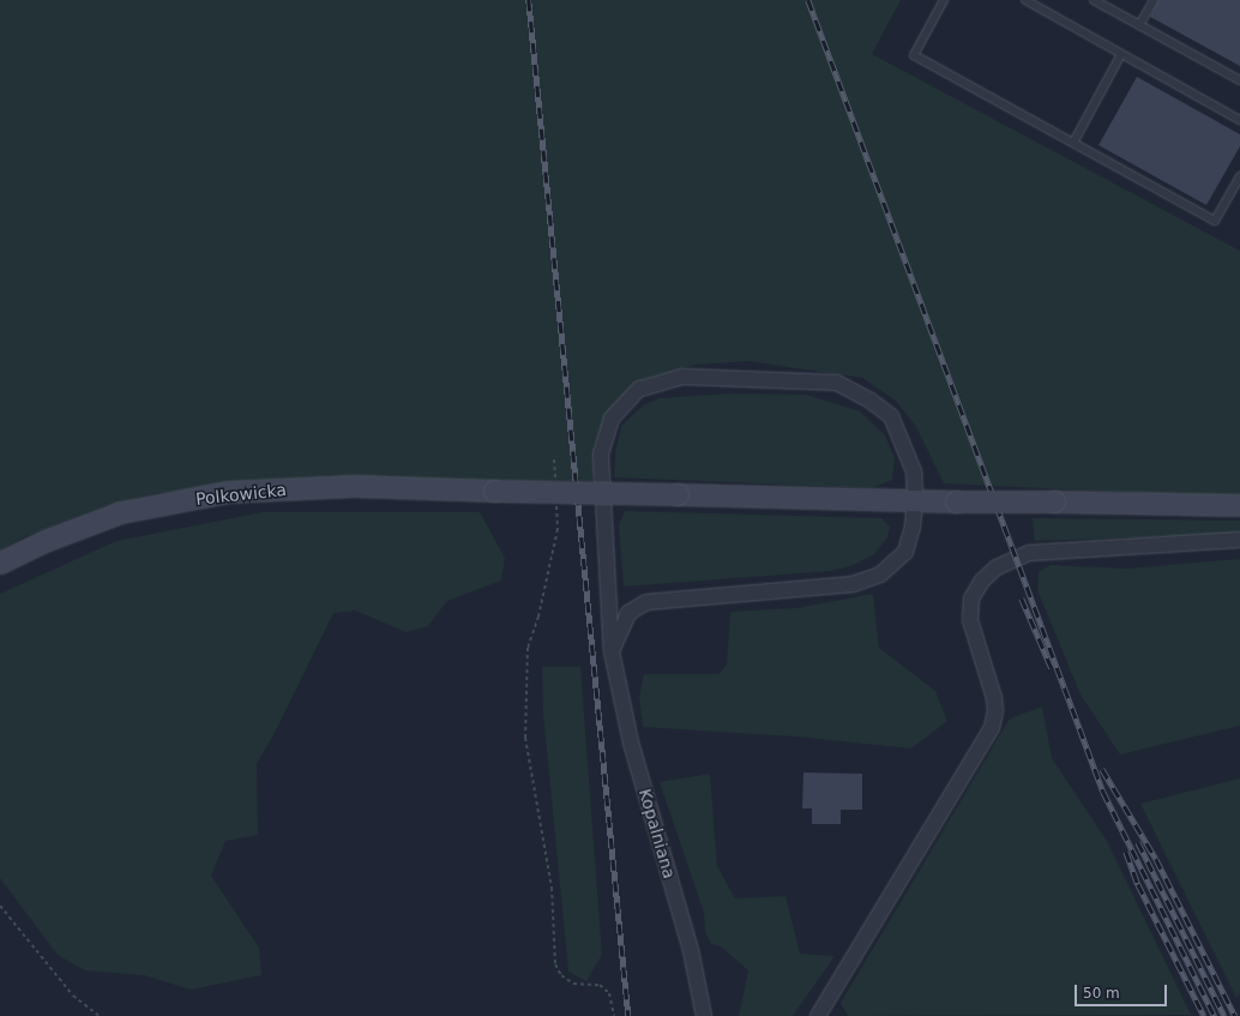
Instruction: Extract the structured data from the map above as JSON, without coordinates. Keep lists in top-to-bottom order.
{
  "streets": {
    "main road": ["Polkowicka"],
    "street": ["Kopalniana"]
  },
  "crossings": [
    ["Polkowicka", "Kopalniana"]
  ],
  "scale_bar": "50 m"
}
